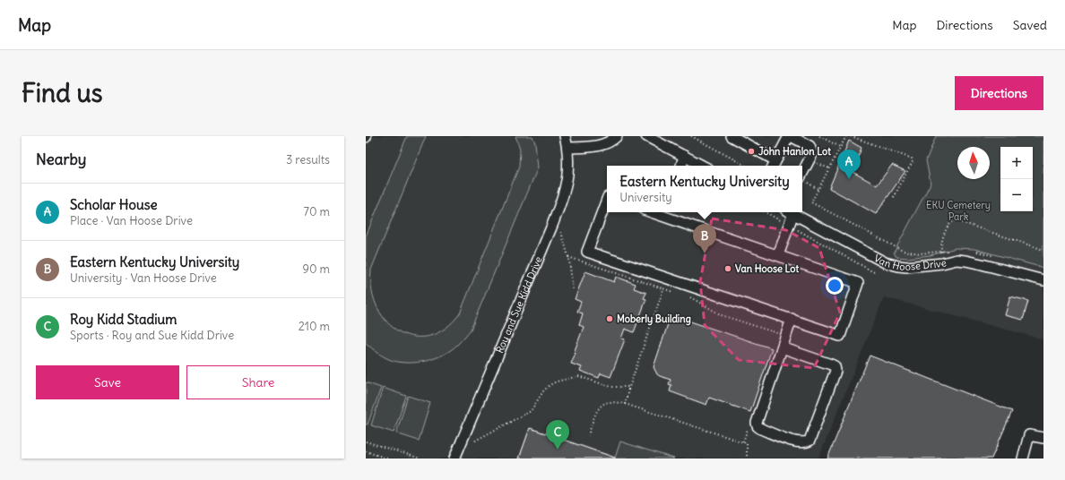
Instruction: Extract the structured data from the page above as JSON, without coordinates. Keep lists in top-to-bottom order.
{
  "streets": {
    "street": ["Van Hoose Drive", "Roy and Sue Kidd Drive"]
  },
  "parks": ["EKU Cemetery Park"],
  "places": ["John Hanlon Lot", "Van Hoose Lot", "Moberly Building"],
  "north": "top",
  "page": {
    "header": "Map",
    "nav": ["Map", "Directions", "Saved"],
    "buttons": [
      "Directions",
      ["Save", "Share"]
    ],
    "title": "Find us",
    "heading": ["Nearby", "3 results"],
    "map_buttons": ["+", "−"],
    "pins": ["A", "B", "C"],
    "popup": ["Eastern Kentucky University", "University"],
    "list": [
      {
        "mark": "A",
        "name": "Scholar House",
        "note": "Place · Van Hoose Drive",
        "value": "70 m"
      },
      {
        "mark": "B",
        "name": "Eastern Kentucky University",
        "note": "University · Van Hoose Drive",
        "value": "90 m"
      },
      {
        "mark": "C",
        "name": "Roy Kidd Stadium",
        "note": "Sports · Roy and Sue Kidd Drive",
        "value": "210 m"
      }
    ]
  }
}
